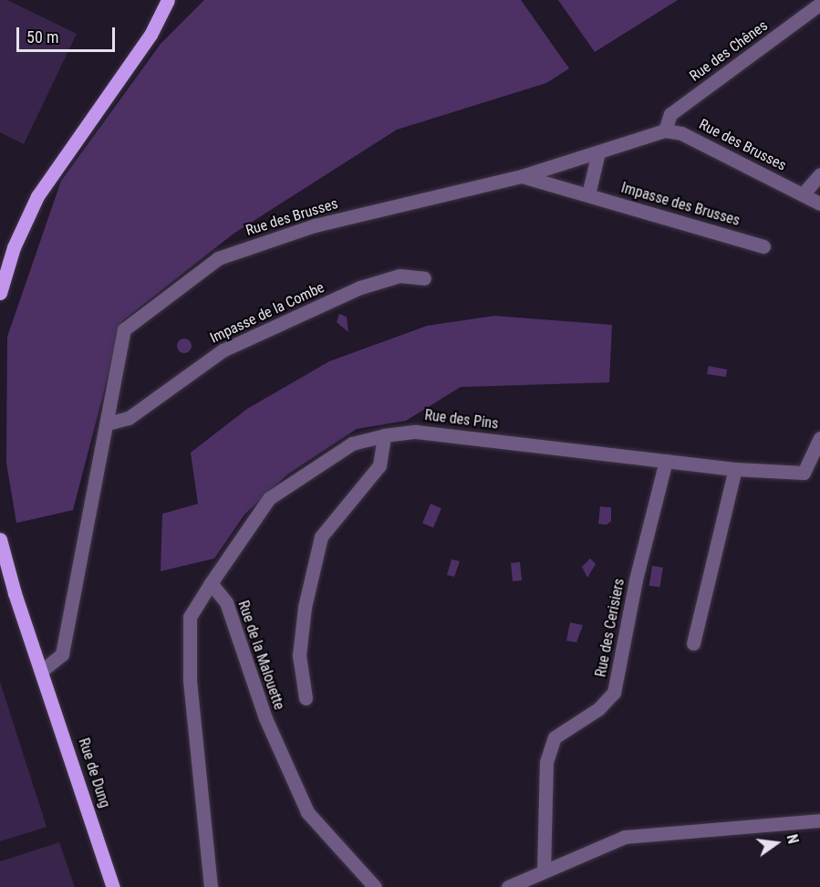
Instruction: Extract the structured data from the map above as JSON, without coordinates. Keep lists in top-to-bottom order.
{
  "streets": {
    "main road": ["Rue de Dung"],
    "street": [
      "Rue des Chênes",
      "Rue des Brusses",
      "Impasse des Brusses",
      "Impasse de la Combe",
      "Rue des Pins",
      "Rue des Cerisiers",
      "Rue de la Malouette"
    ]
  },
  "crossings": [
    ["Rue des Chênes", "Rue des Brusses"],
    ["Rue des Brusses", "Impasse des Brusses"],
    ["Rue des Brusses", "Impasse de la Combe"],
    ["Rue des Brusses", "Rue de Dung"],
    ["Rue des Pins", "Rue des Cerisiers"],
    ["Rue des Pins", "Rue de la Malouette"]
  ],
  "scale_bar": "50 m",
  "north": "right"
}
